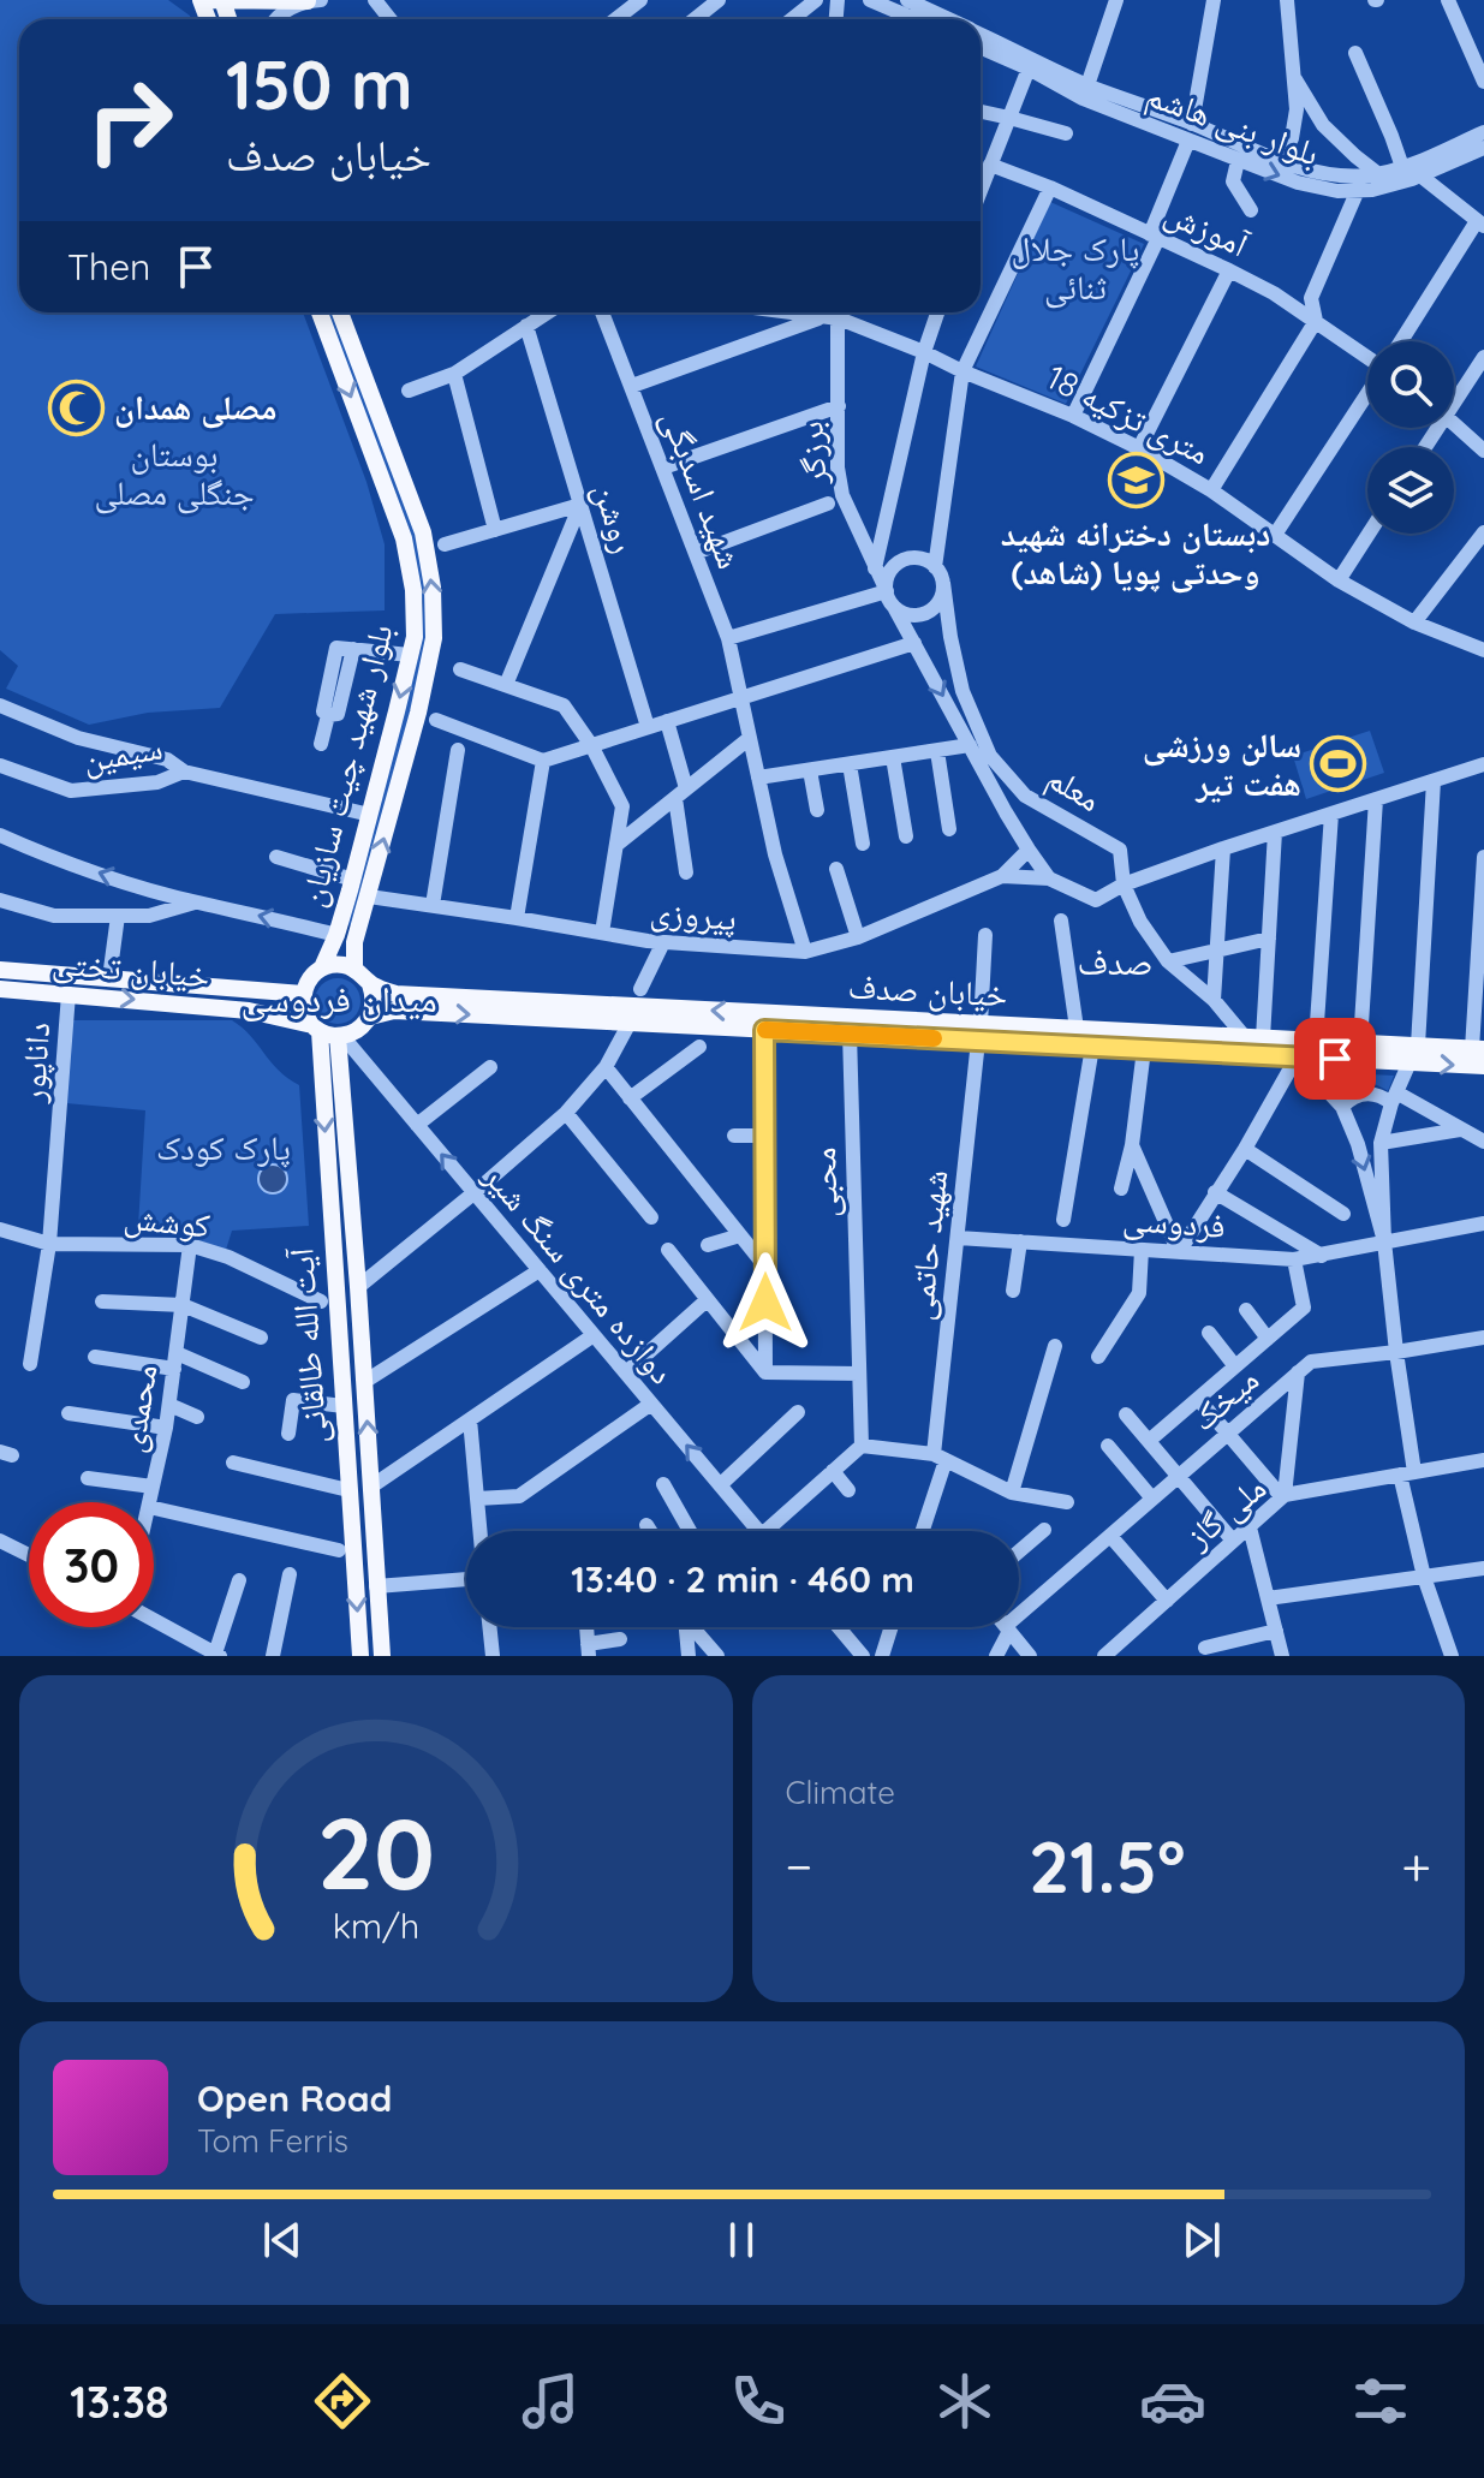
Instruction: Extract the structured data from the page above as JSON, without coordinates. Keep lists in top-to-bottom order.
{
  "streets": {
    "main road": [
      "بلوار شهید چیت سازیان",
      "خیابان تختی",
      "خیابان صدف",
      "آیت الله طالقانی"
    ],
    "street": [
      "بلوار بنی هاشم",
      "آموزش",
      "18 متری تزکیه",
      "برزگر",
      "شهید اسدبگی",
      "روشن",
      "سیمین",
      "معلم",
      "پیروزی",
      "داناپور",
      "محبی",
      "کوشش",
      "فردوسی",
      "شهید حاتمی",
      "دوازده متری سنگ شیر",
      "میخک",
      "محمدی",
      "ملی گاز"
    ]
  },
  "crossings": [
    ["برزگر", "معلم"],
    ["شهید اسدبگی", "پیروزی"],
    ["سیمین", "بلوار شهید چیت سازیان"],
    ["بلوار شهید چیت سازیان", "پیروزی"],
    ["بلوار شهید چیت سازیان", "خیابان تختی"],
    ["بلوار شهید چیت سازیان", "خیابان صدف"],
    ["بلوار شهید چیت سازیان", "دوازده متری سنگ شیر"],
    ["بلوار شهید چیت سازیان", "آیت الله طالقانی"],
    ["خیابان تختی", "خیابان صدف"],
    ["خیابان تختی", "داناپور"],
    ["خیابان تختی", "دوازده متری سنگ شیر"],
    ["خیابان تختی", "آیت الله طالقانی"],
    ["خیابان صدف", "محبی"],
    ["خیابان صدف", "شهید حاتمی"],
    ["خیابان صدف", "دوازده متری سنگ شیر"],
    ["خیابان صدف", "آیت الله طالقانی"],
    ["داناپور", "کوشش"],
    ["کوشش", "محمدی"],
    ["فردوسی", "شهید حاتمی"],
    ["دوازده متری سنگ شیر", "آیت الله طالقانی"]
  ],
  "districts": ["صدف", "میدان فردوسی"],
  "parks": ["پارک جلال ثنائی", "بوستان جنگلی مصلی", "پارک کودک"],
  "places": {
    "mosque": ["مصلی همدان"],
    "school or university": ["دبستان دخترانه شهید وحدتی پویا (شاهد)"],
    "sports": ["سالن ورزشی هفت تیر"]
  },
  "page": {
    "turn": ["150 m", "خیابان صدف"],
    "then": "Then",
    "limit": "30",
    "trip": "13:40 · 2 min · 460 m",
    "tile": "Climate",
    "heat": ["−", "21.5°", "+"],
    "song": ["Open Road", "Tom Ferris"],
    "tabs": "13:38",
    "gauge": ["20", "km/h"]
  }
}
